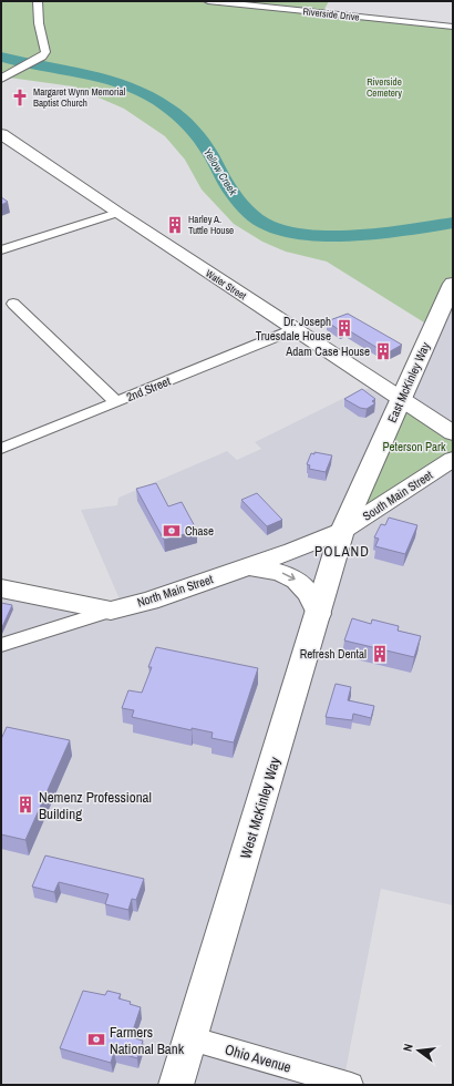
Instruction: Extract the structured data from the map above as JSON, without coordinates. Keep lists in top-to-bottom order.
{
  "streets": {
    "main road": [
      "Water Street",
      "East McKinley Way",
      "South Main Street",
      "North Main Street",
      "West McKinley Way"
    ],
    "street": ["Riverside Drive", "2nd Street", "Ohio Avenue"]
  },
  "crossings": [
    ["Water Street", "East McKinley Way"],
    ["Water Street", "2nd Street"],
    ["East McKinley Way", "South Main Street"],
    ["East McKinley Way", "North Main Street"],
    ["East McKinley Way", "West McKinley Way"],
    ["South Main Street", "North Main Street"],
    ["South Main Street", "West McKinley Way"],
    ["North Main Street", "West McKinley Way"],
    ["West McKinley Way", "Ohio Avenue"]
  ],
  "districts": ["POLAND"],
  "water": ["Yellow Creek"],
  "parks": ["Riverside Cemetery", "Peterson Park"],
  "places": {
    "church": ["Margaret Wynn Memorial Baptist Church"],
    "building": [
      "Harley A. Tuttle House",
      "Dr. Joseph Truesdale House",
      "Adam Case House",
      "Refresh Dental",
      "Nemenz Professional Building"
    ],
    "bank": ["Chase", "Farmers National Bank"]
  },
  "north": "left"
}
